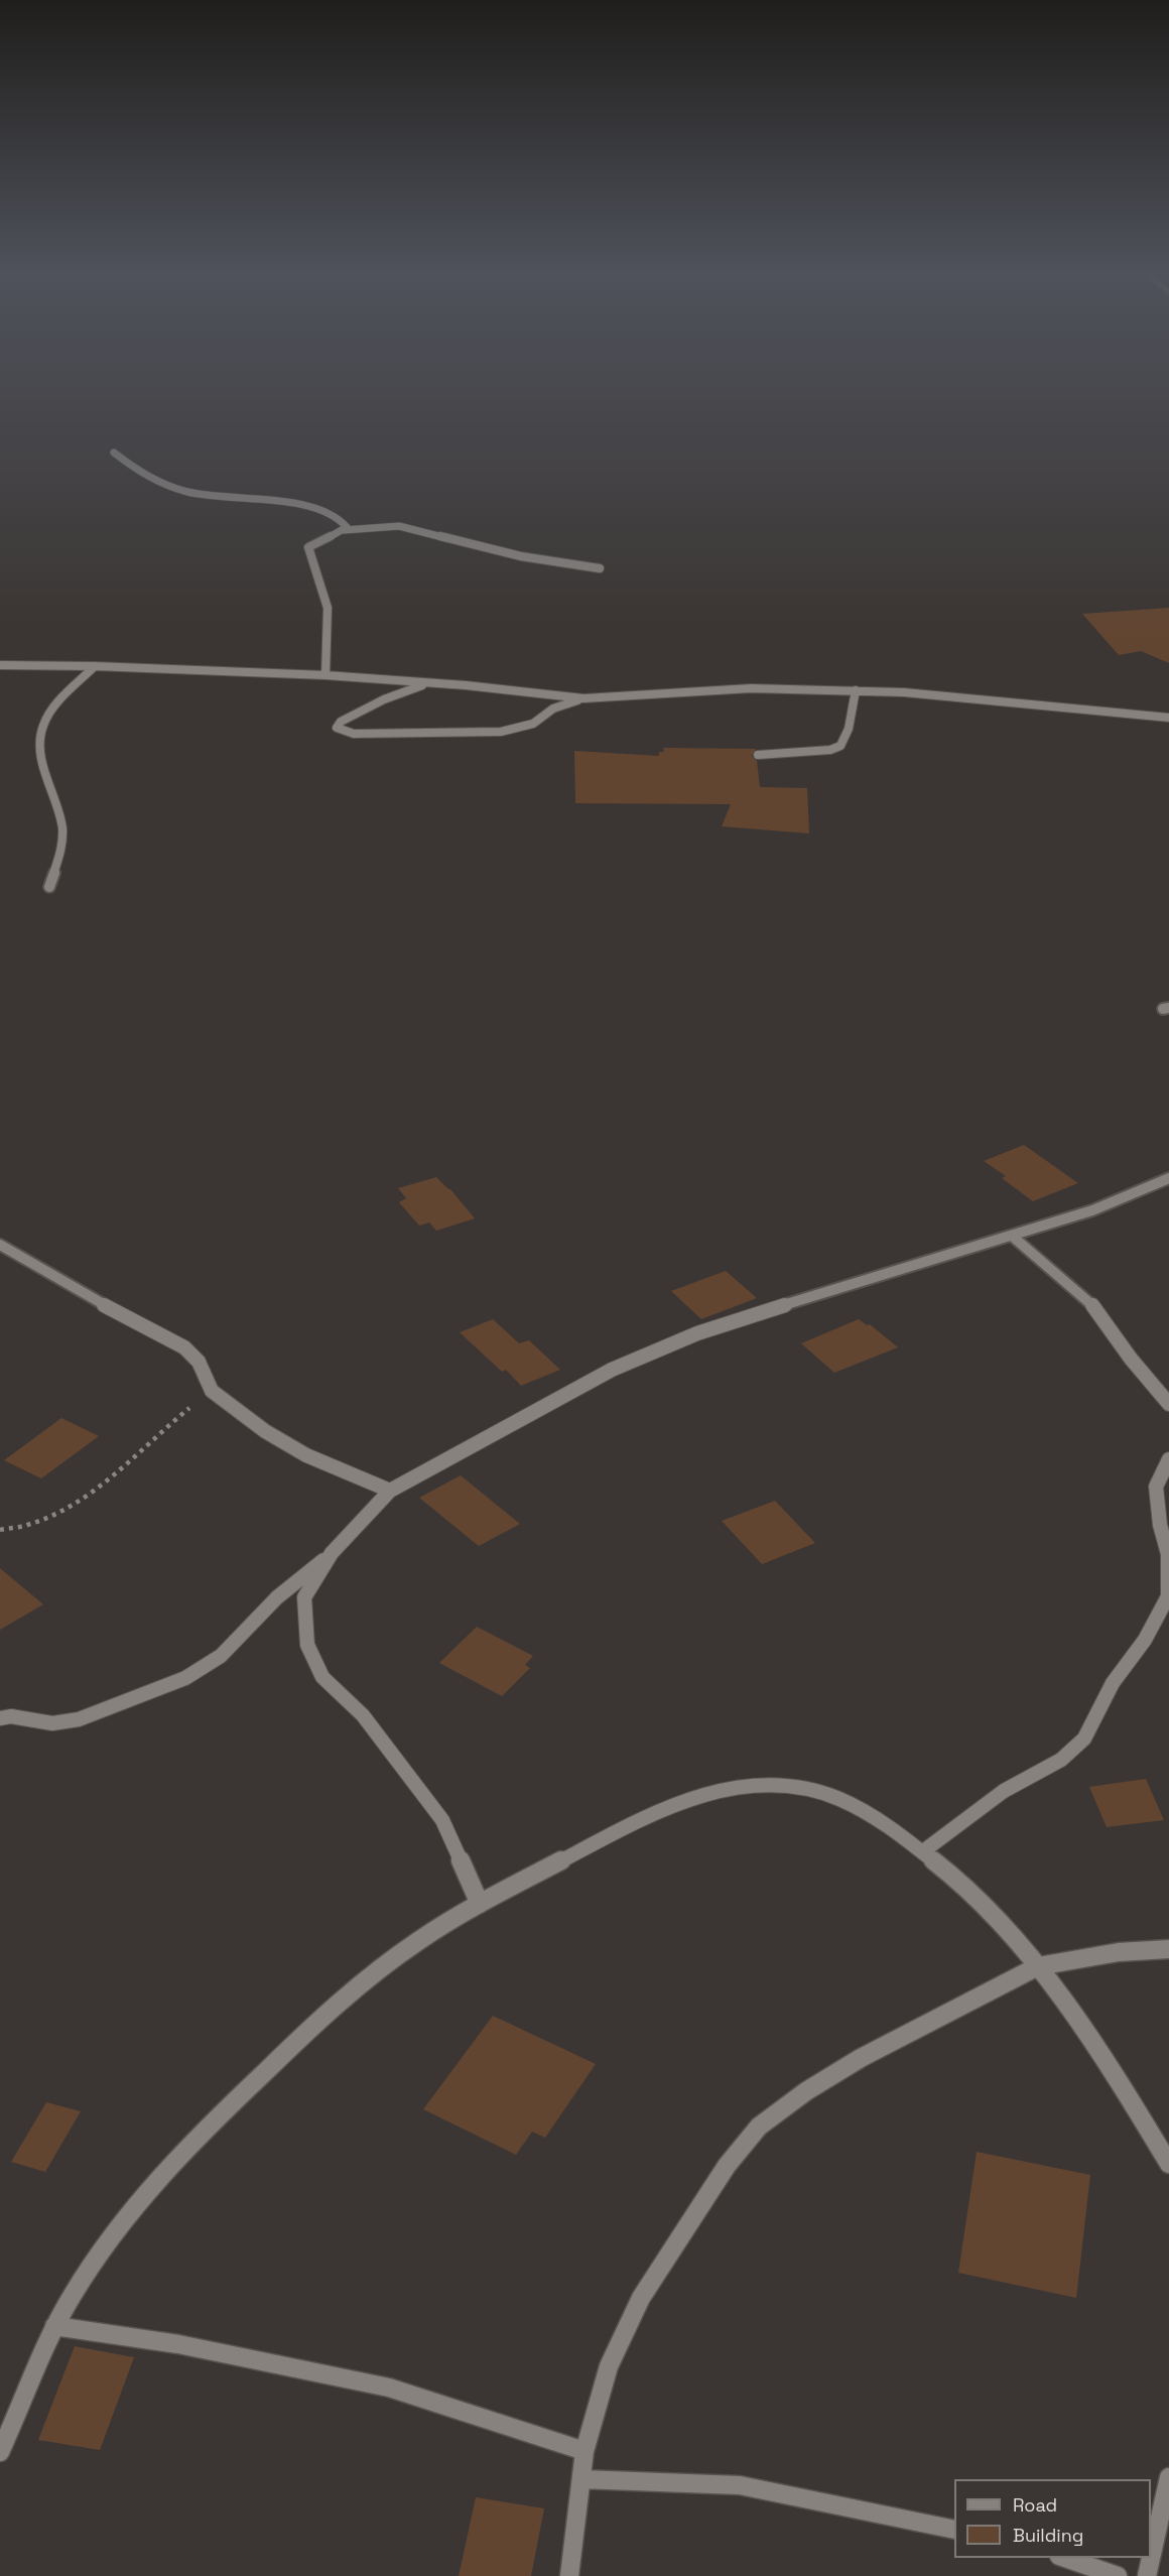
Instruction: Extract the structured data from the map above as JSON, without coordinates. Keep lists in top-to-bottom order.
{
  "legend": ["Road", "Building"]
}
